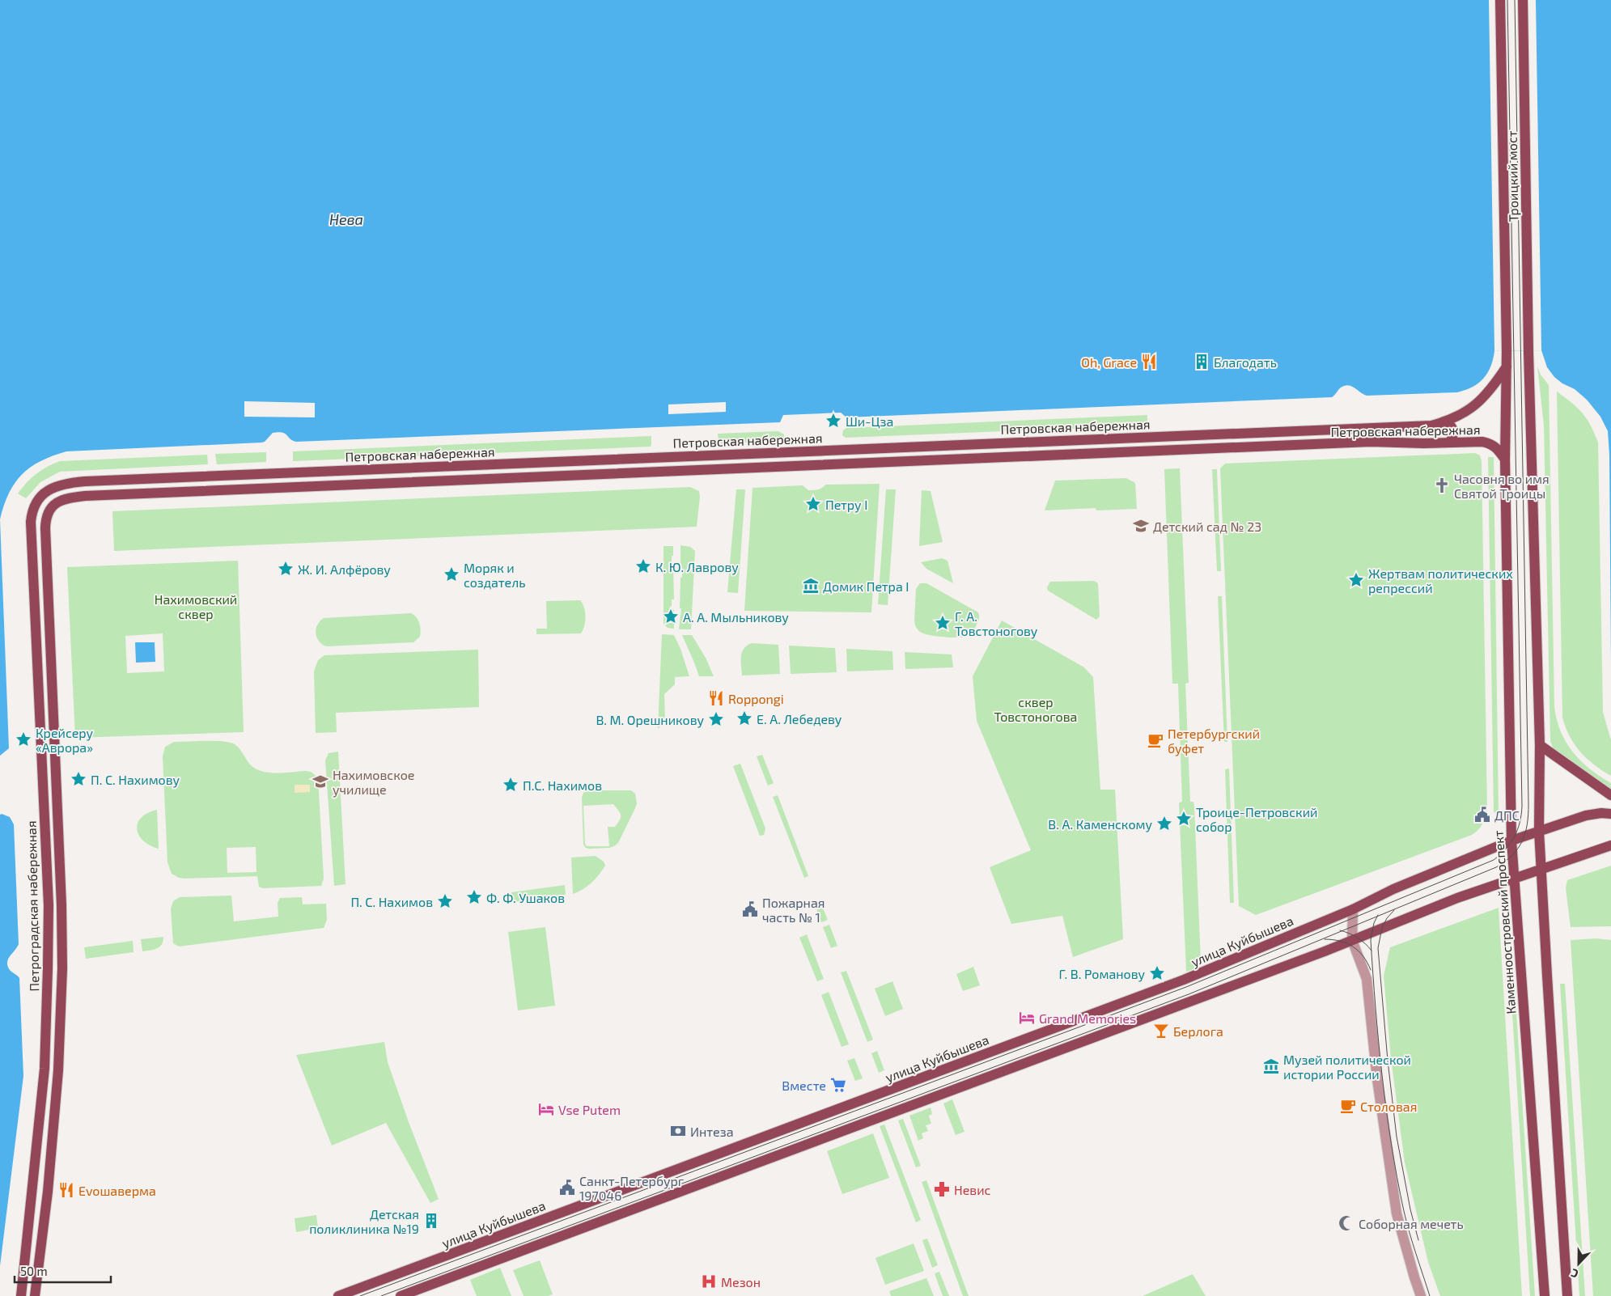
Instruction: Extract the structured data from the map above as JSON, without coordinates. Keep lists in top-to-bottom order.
{
  "streets": {
    "main road": [
      "Троицкий мост",
      "Петровская набережная",
      "Петроградская набережная",
      "Каменноостровский проспект",
      "улица Куйбышева"
    ]
  },
  "crossings": [
    ["Троицкий мост", "Каменноостровский проспект"],
    ["Петровская набережная", "Петроградская набережная"],
    ["Петровская набережная", "Каменноостровский проспект"],
    ["Каменноостровский проспект", "улица Куйбышева"]
  ],
  "water": ["Нева"],
  "parks": ["Нахимовский сквер", "сквер Товстоногова"],
  "places": {
    "restaurant": ["Oh, Grace", "Roppongi", "Evoшаверма"],
    "building": ["Благодать", "Детская поликлиника №19"],
    "place": [
      "Ши-Цза",
      "Петру I",
      "К. Ю. Лаврову",
      "Ж. И. Алфёрову",
      "Моряк и создатель",
      "Жертвам политических репрессий",
      "А. А. Мыльникову",
      "Г. А. Товстоногову",
      "Е. А. Лебедеву",
      "В. М. Орешникову",
      "Крейсеру «Аврора»",
      "П. С. Нахимову",
      "П.С. Нахимов",
      "Троице-Петровский собор",
      "В. А. Каменскому",
      "Ф. Ф. Ушаков",
      "П. С. Нахимов",
      "Г. В. Романову"
    ],
    "church": ["Часовня во имя Святой Троицы"],
    "school or university": ["Детский сад № 23", "Нахимовское училище"],
    "museum": ["Домик Петра I", "Музей политической истории России"],
    "cafe": ["Петербургский буфет", "Столовая"],
    "public building": ["ДПС", "Пожарная часть № 1", "Санкт-Петербург 197046"],
    "hotel": ["Grand Memories", "Vse Putem"],
    "bar": ["Берлога"],
    "supermarket": ["Вместе"],
    "bank": ["Интеза"],
    "pharmacy": ["Невис"],
    "mosque": ["Соборная мечеть"],
    "hospital": ["Мезон"]
  },
  "scale_bar": "50 m",
  "north": "bottom"
}
